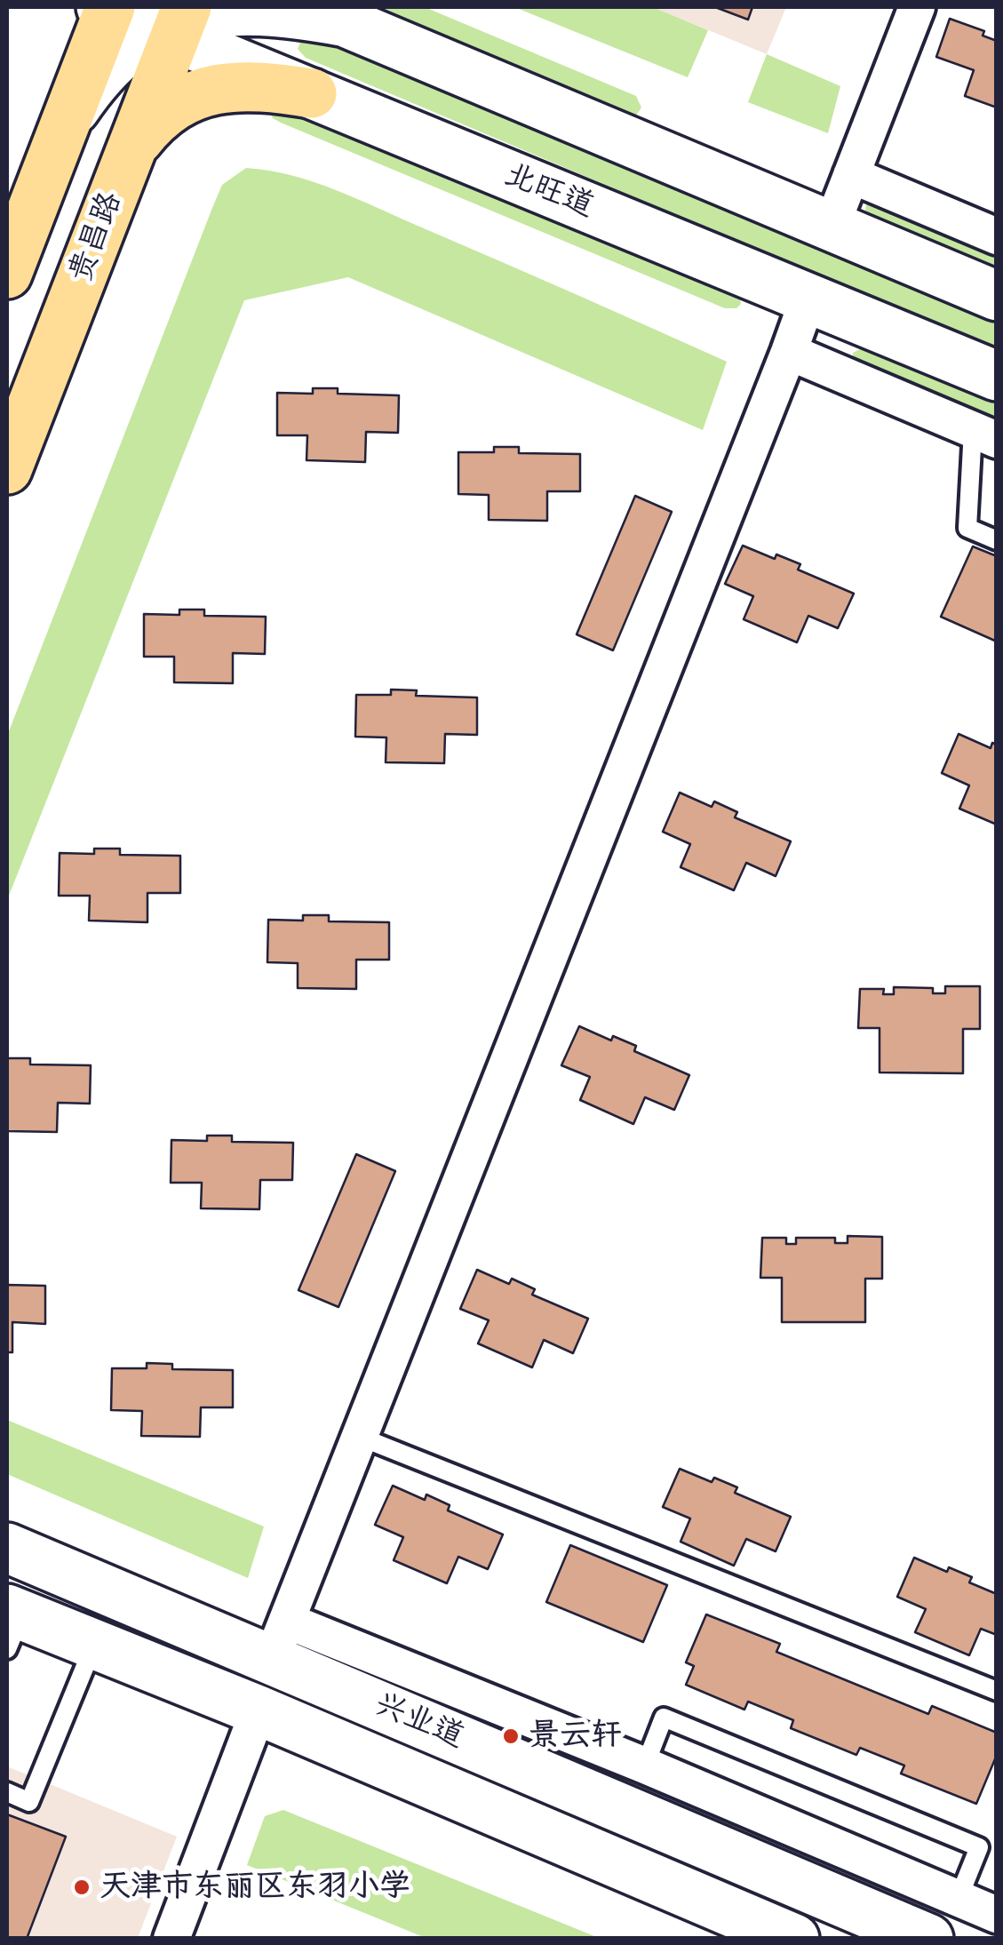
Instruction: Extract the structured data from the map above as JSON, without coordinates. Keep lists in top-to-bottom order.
{
  "streets": {
    "main road": ["贵昌路"],
    "street": ["北旺道", "兴业道"]
  },
  "crossings": [
    ["北旺道", "贵昌路"]
  ],
  "places": ["景云轩", "天津市东丽区东羽小学"]
}
